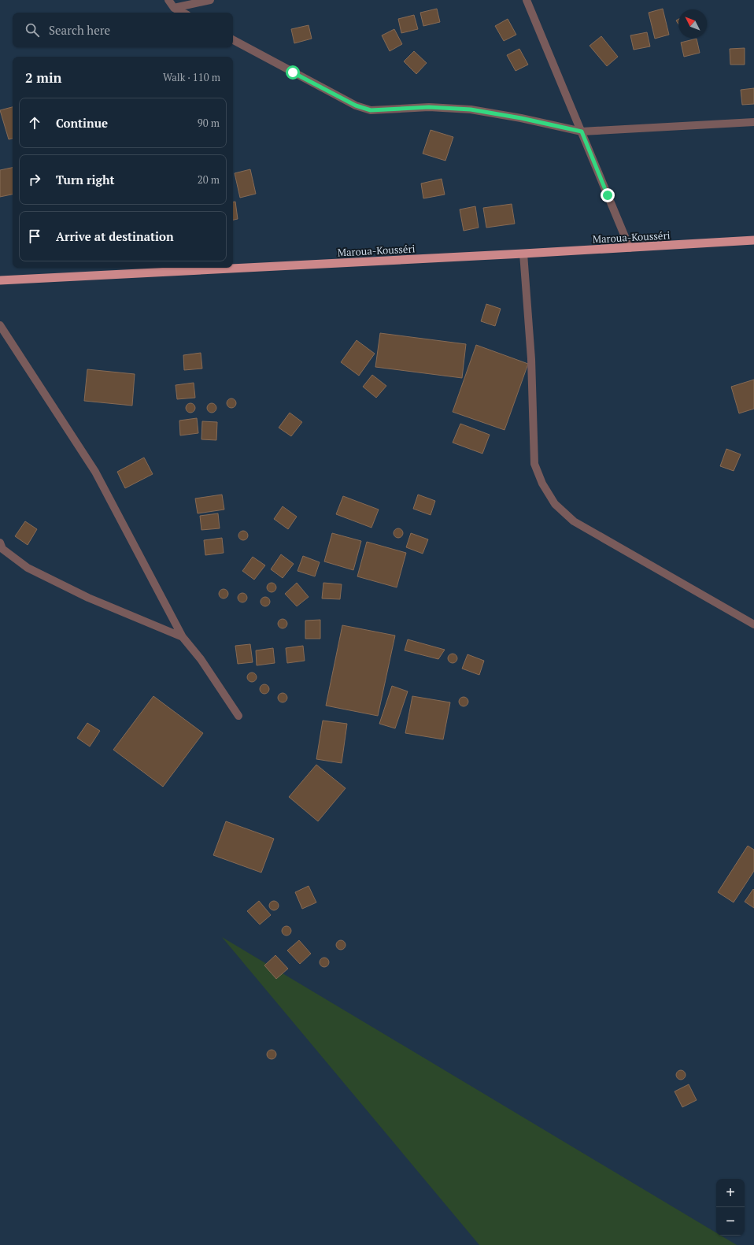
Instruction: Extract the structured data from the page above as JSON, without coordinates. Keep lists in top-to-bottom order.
{
  "streets": {
    "highway": ["Maroua-Kousséri"]
  },
  "north": "top left",
  "page": {
    "search": "Search here",
    "heading": ["2 min", "Walk · 110 m"],
    "list": [
      ["Continue", "90 m"],
      ["Turn right", "20 m"],
      "Arrive at destination"
    ],
    "map_buttons": ["+", "−"]
  }
}
